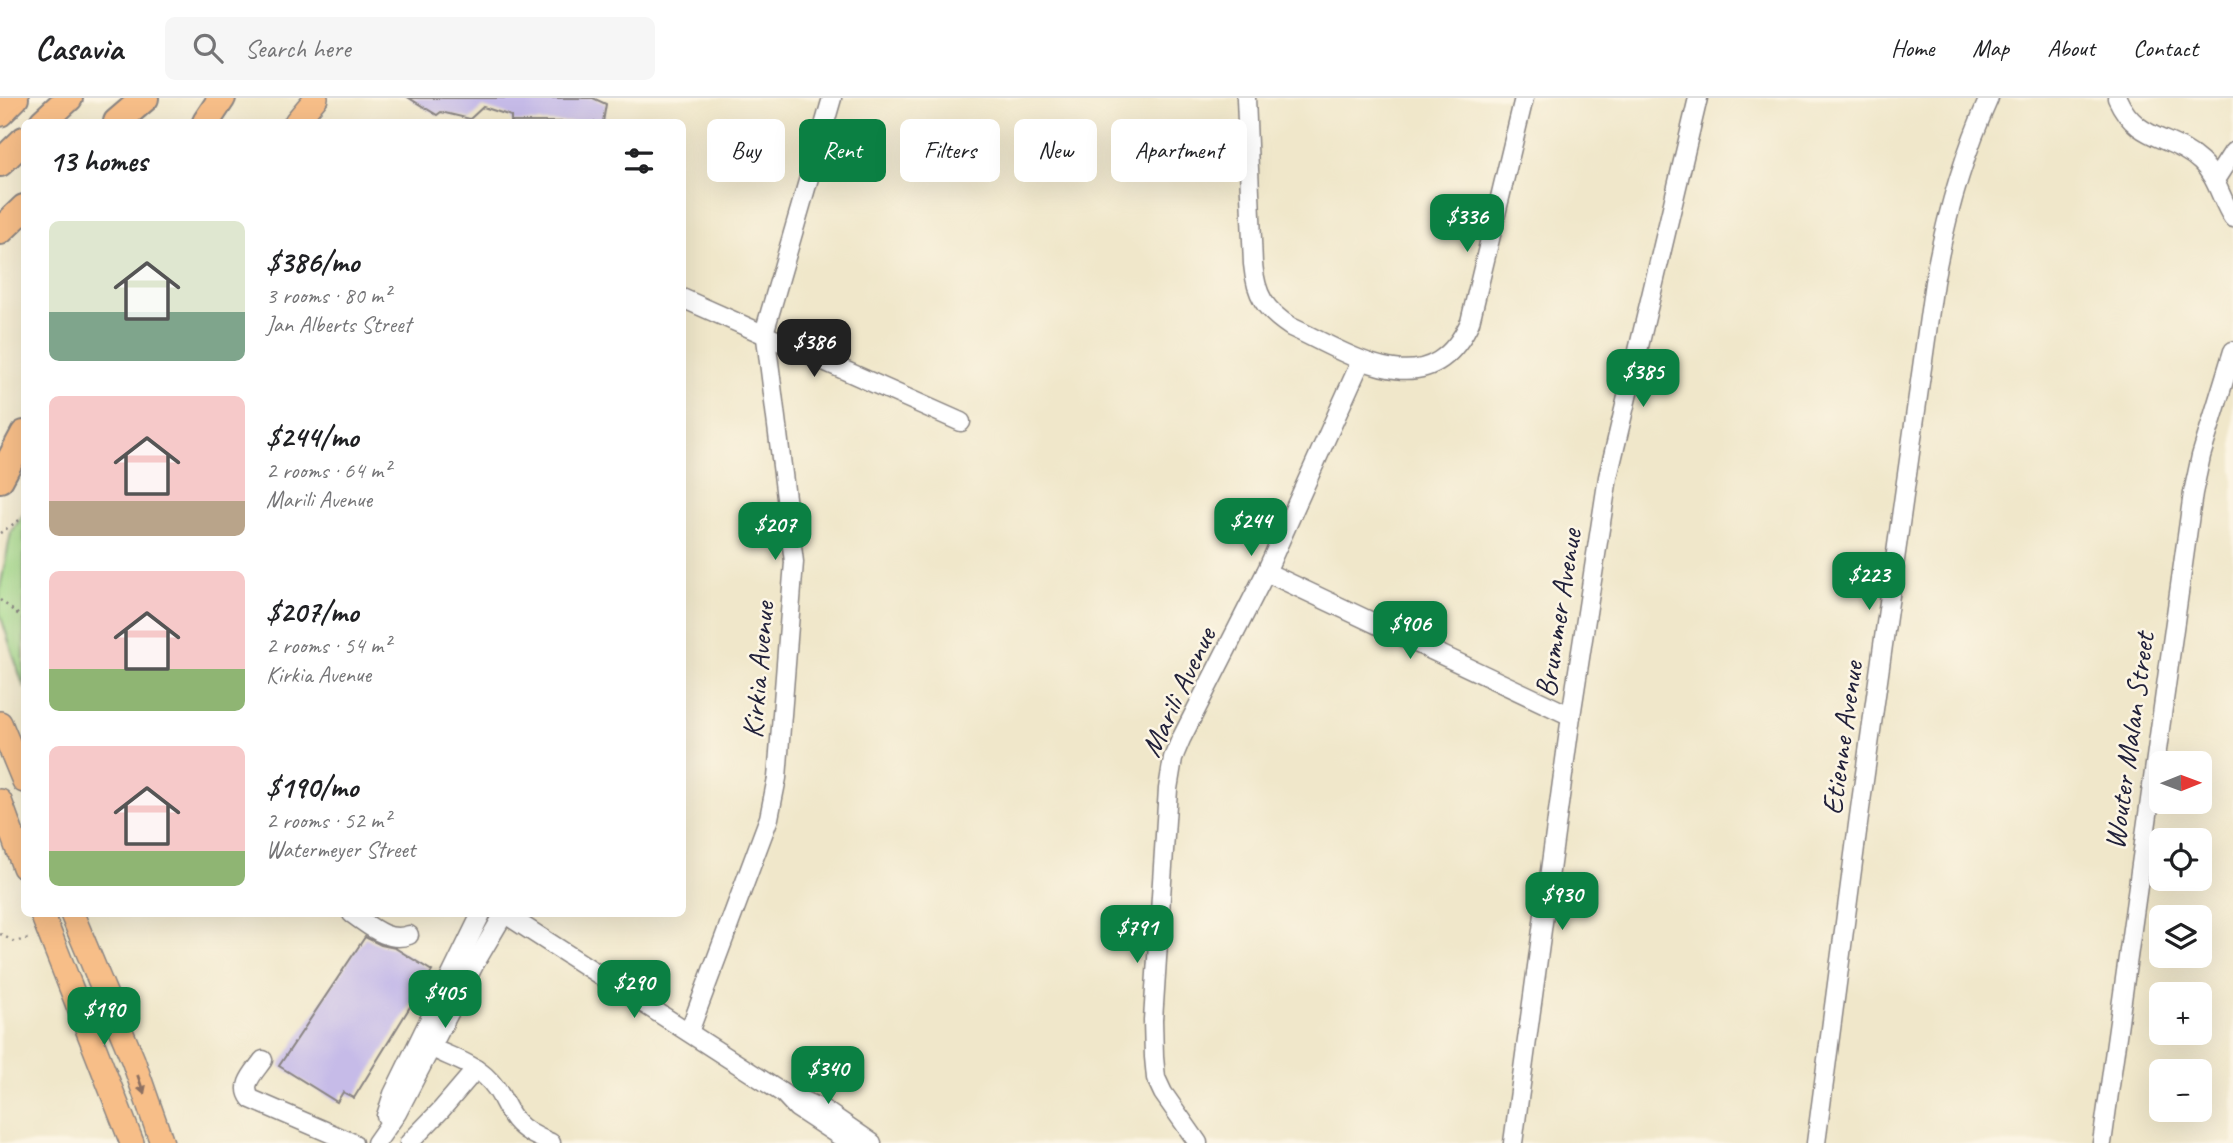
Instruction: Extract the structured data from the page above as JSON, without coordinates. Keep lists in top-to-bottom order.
{
  "streets": {
    "street": [
      "Brummer Avenue",
      "Kirkia Avenue",
      "Marili Avenue",
      "Etienne Avenue",
      "Wouter Malan Street"
    ]
  },
  "north": "right",
  "page": {
    "header": "Casavia",
    "search": "Search here",
    "nav": [
      "Home",
      "Map",
      "About",
      "Contact"
    ],
    "chip": [
      "Buy",
      "Rent",
      "Filters",
      "New",
      "Apartment"
    ],
    "heading": "13 homes",
    "price": [
      "$336",
      "$386",
      "$385",
      "$244",
      "$207",
      "$223",
      "$906",
      "$930",
      "$791",
      "$290",
      "$405",
      "$190",
      "$340"
    ],
    "list": [
      {
        "name": "$386/mo",
        "note": "3 rooms · 80 m² · Jan Alberts Street"
      },
      {
        "name": "$244/mo",
        "note": "2 rooms · 64 m² · Marili Avenue"
      },
      {
        "name": "$207/mo",
        "note": "2 rooms · 54 m² · Kirkia Avenue"
      },
      {
        "name": "$190/mo",
        "note": "2 rooms · 52 m² · Watermeyer Street"
      }
    ],
    "map_buttons": ["+", "−"]
  }
}
